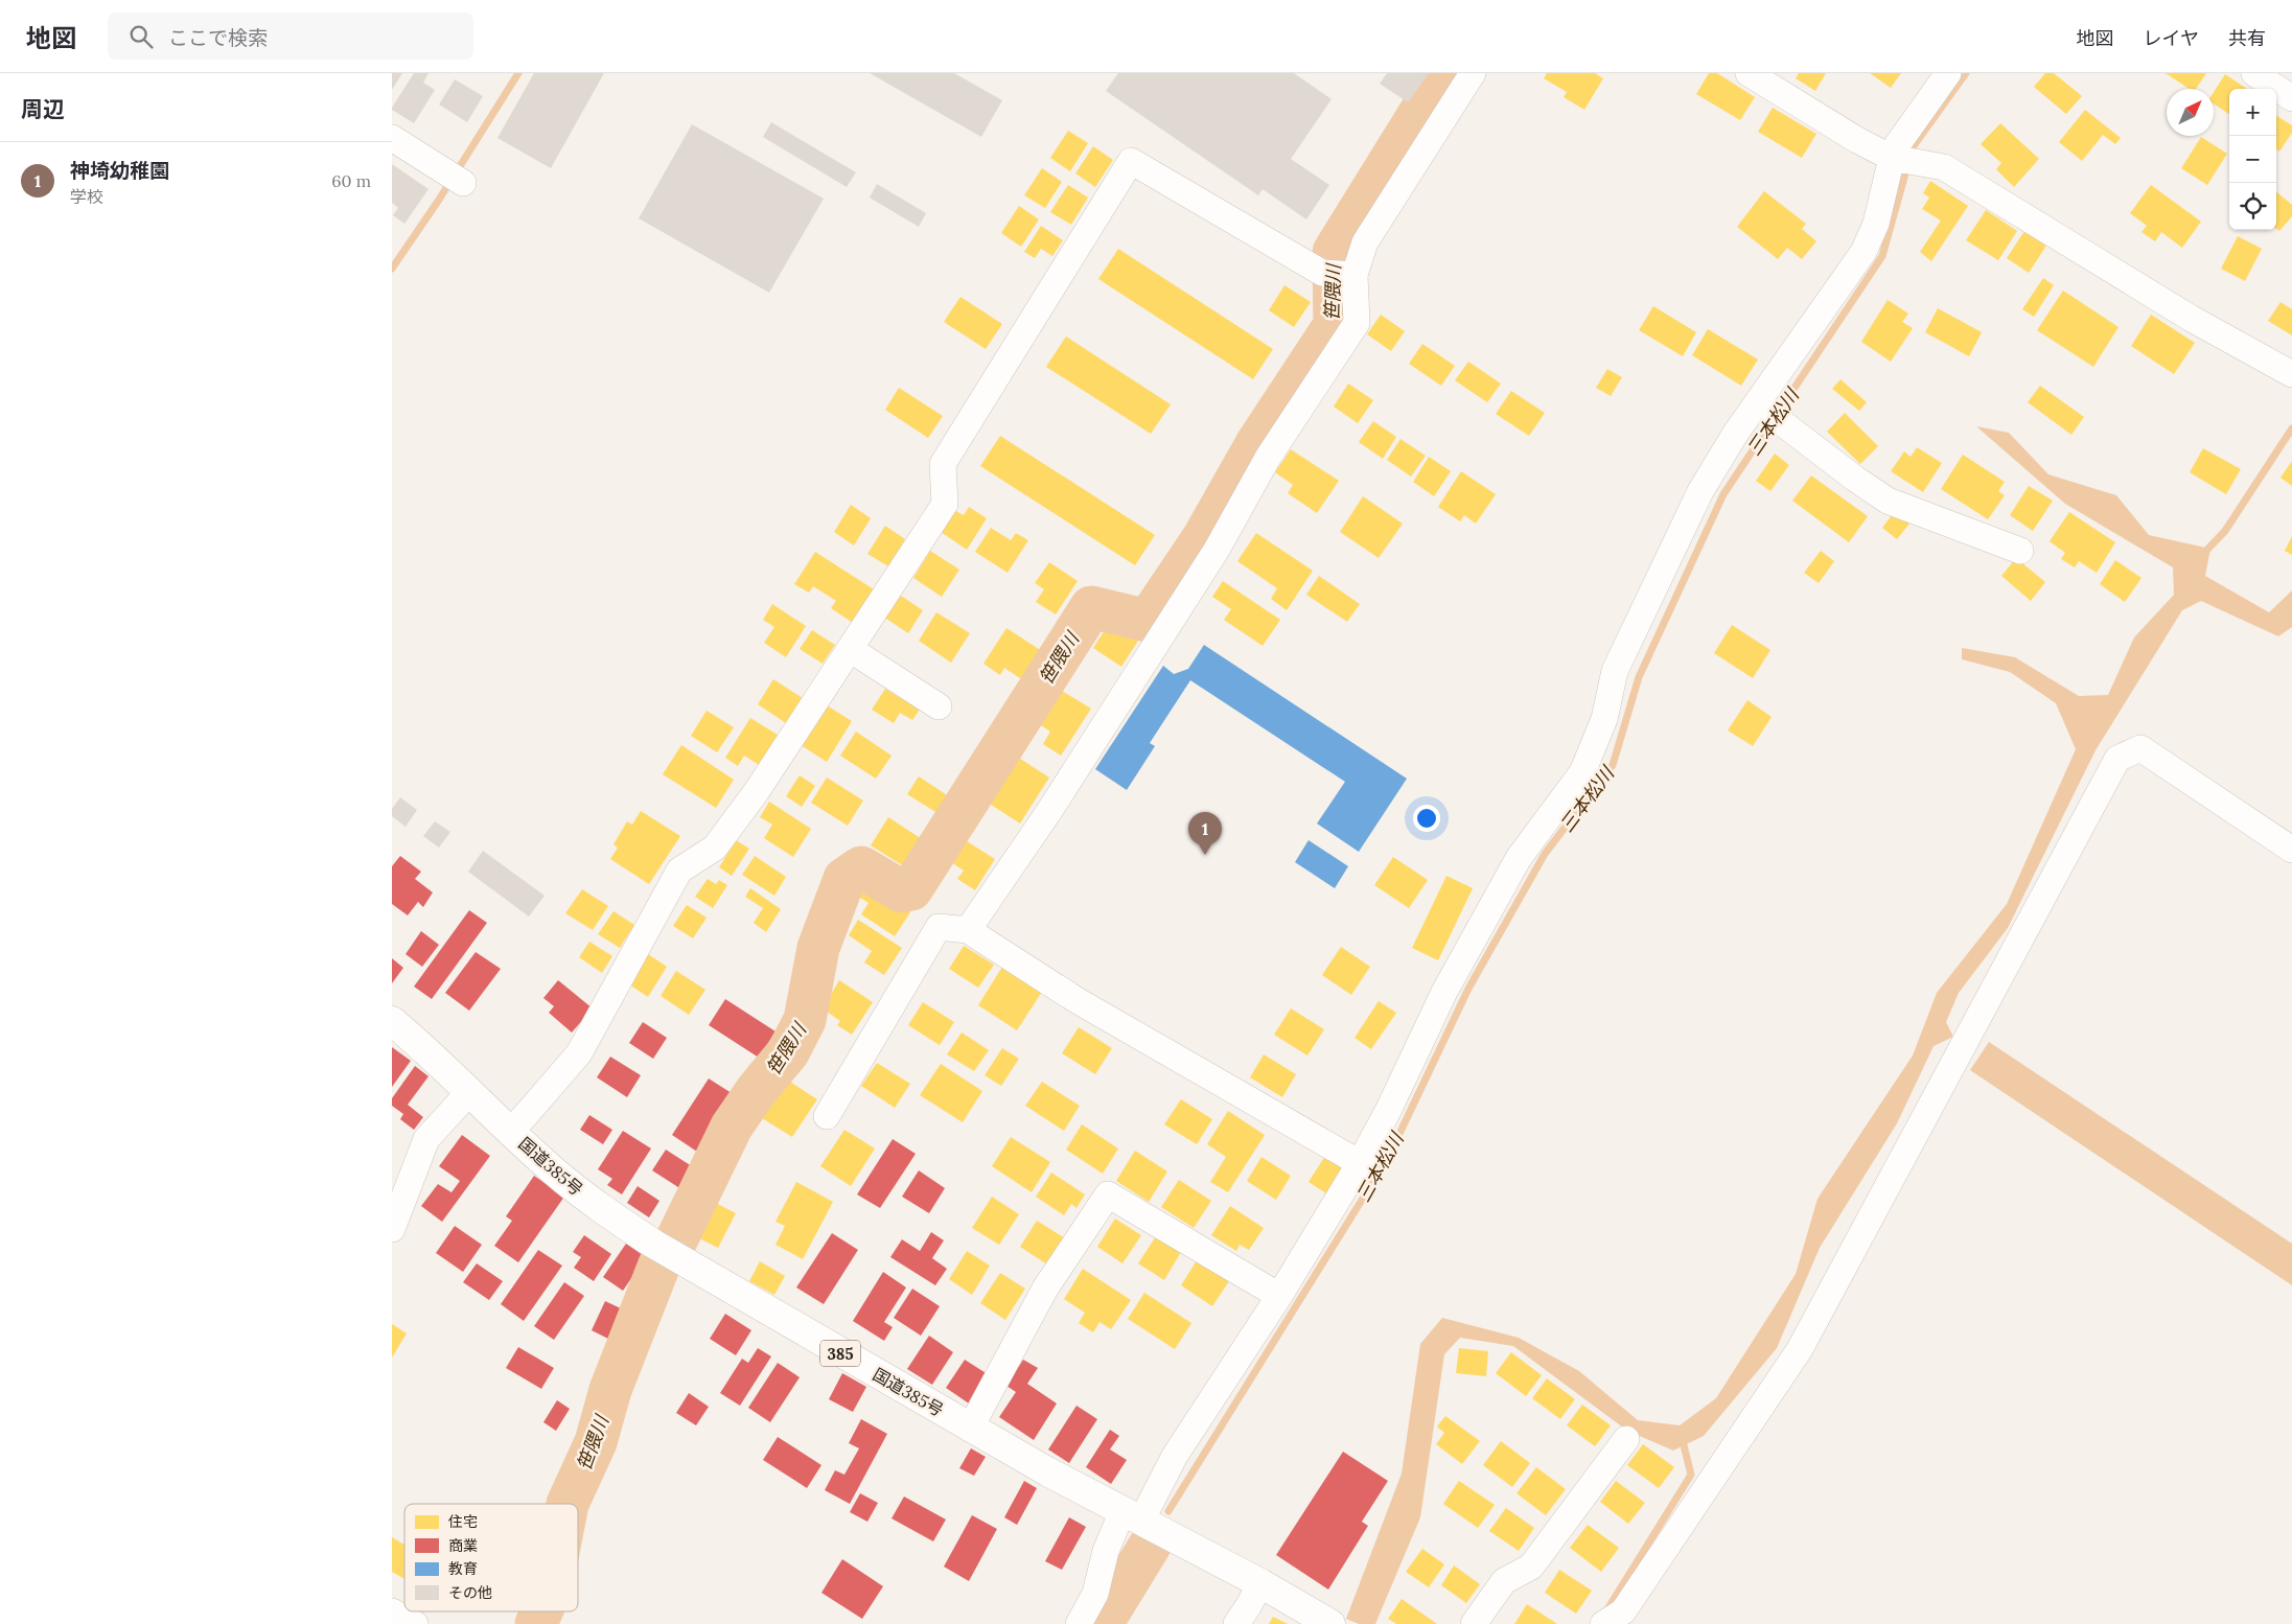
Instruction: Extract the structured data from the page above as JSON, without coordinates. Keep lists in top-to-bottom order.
{
  "streets": {
    "highway": ["国道385号", "385"]
  },
  "water": ["笹隈川", "三本松川"],
  "legend": [
    "住宅",
    "商業",
    "教育",
    "その他"
  ],
  "north": "top right",
  "page": {
    "header": "地図",
    "search": "ここで検索",
    "nav": ["地図", "レイヤ", "共有"],
    "heading": "周辺",
    "map_buttons": ["+", "−"],
    "list": [
      {
        "mark": "1",
        "name": "神埼幼稚園",
        "note": "学校",
        "value": "60 m"
      }
    ],
    "pins": "1"
  }
}
